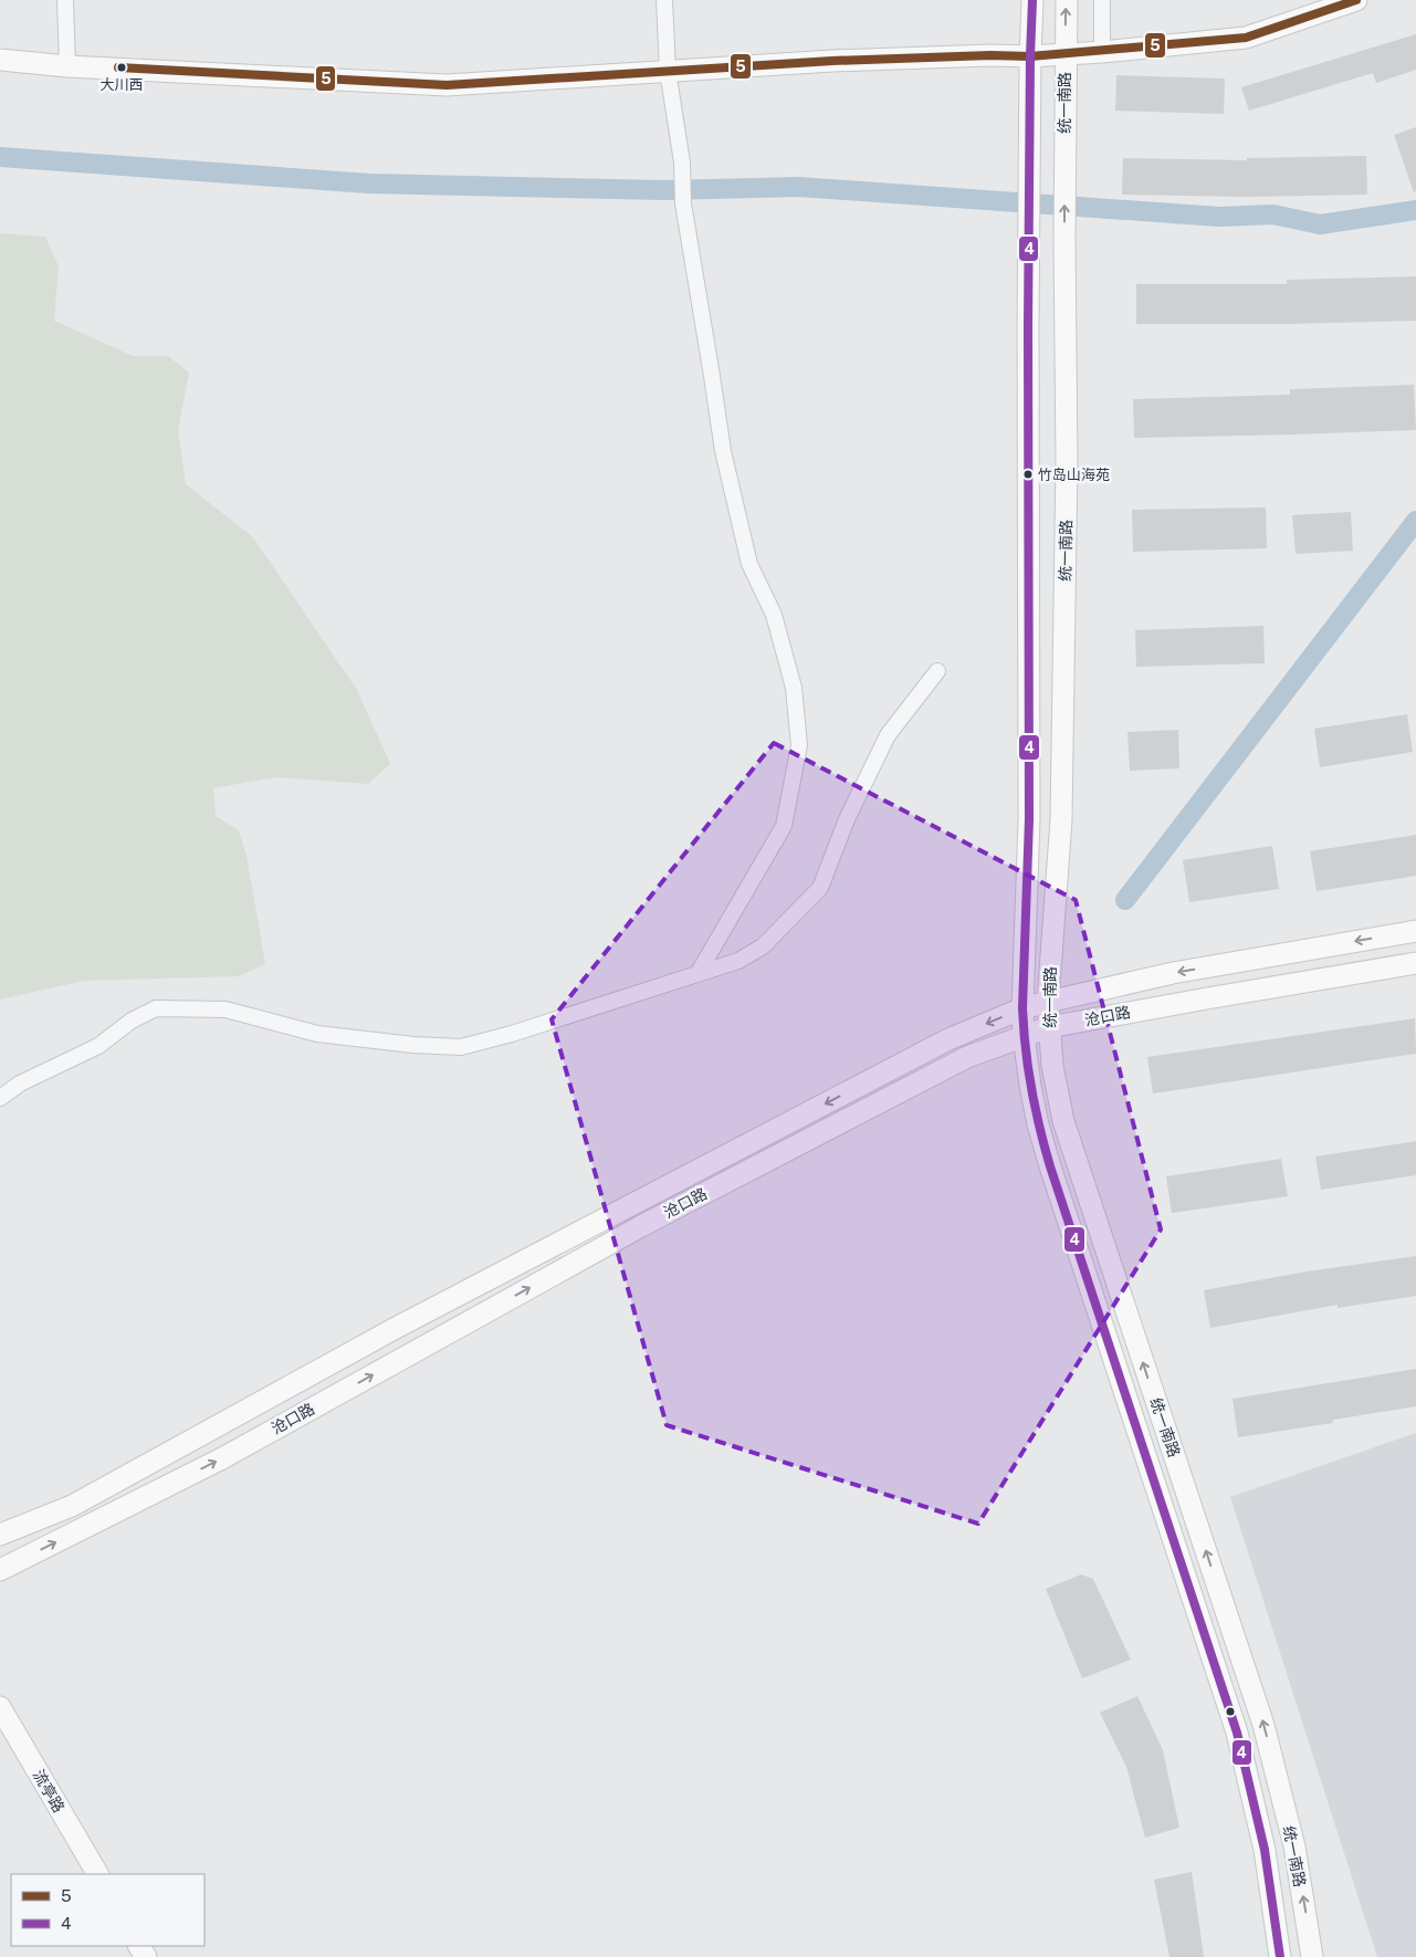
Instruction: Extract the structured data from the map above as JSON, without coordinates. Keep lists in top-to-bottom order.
{
  "streets": {
    "street": ["统一南路", "沧口路", "流亭路"]
  },
  "crossings": [
    ["统一南路", "沧口路"]
  ],
  "places": ["大川西", "竹岛山海苑"],
  "lines": ["transit line 5", "transit line 4"],
  "legend": ["5", "4"]
}
